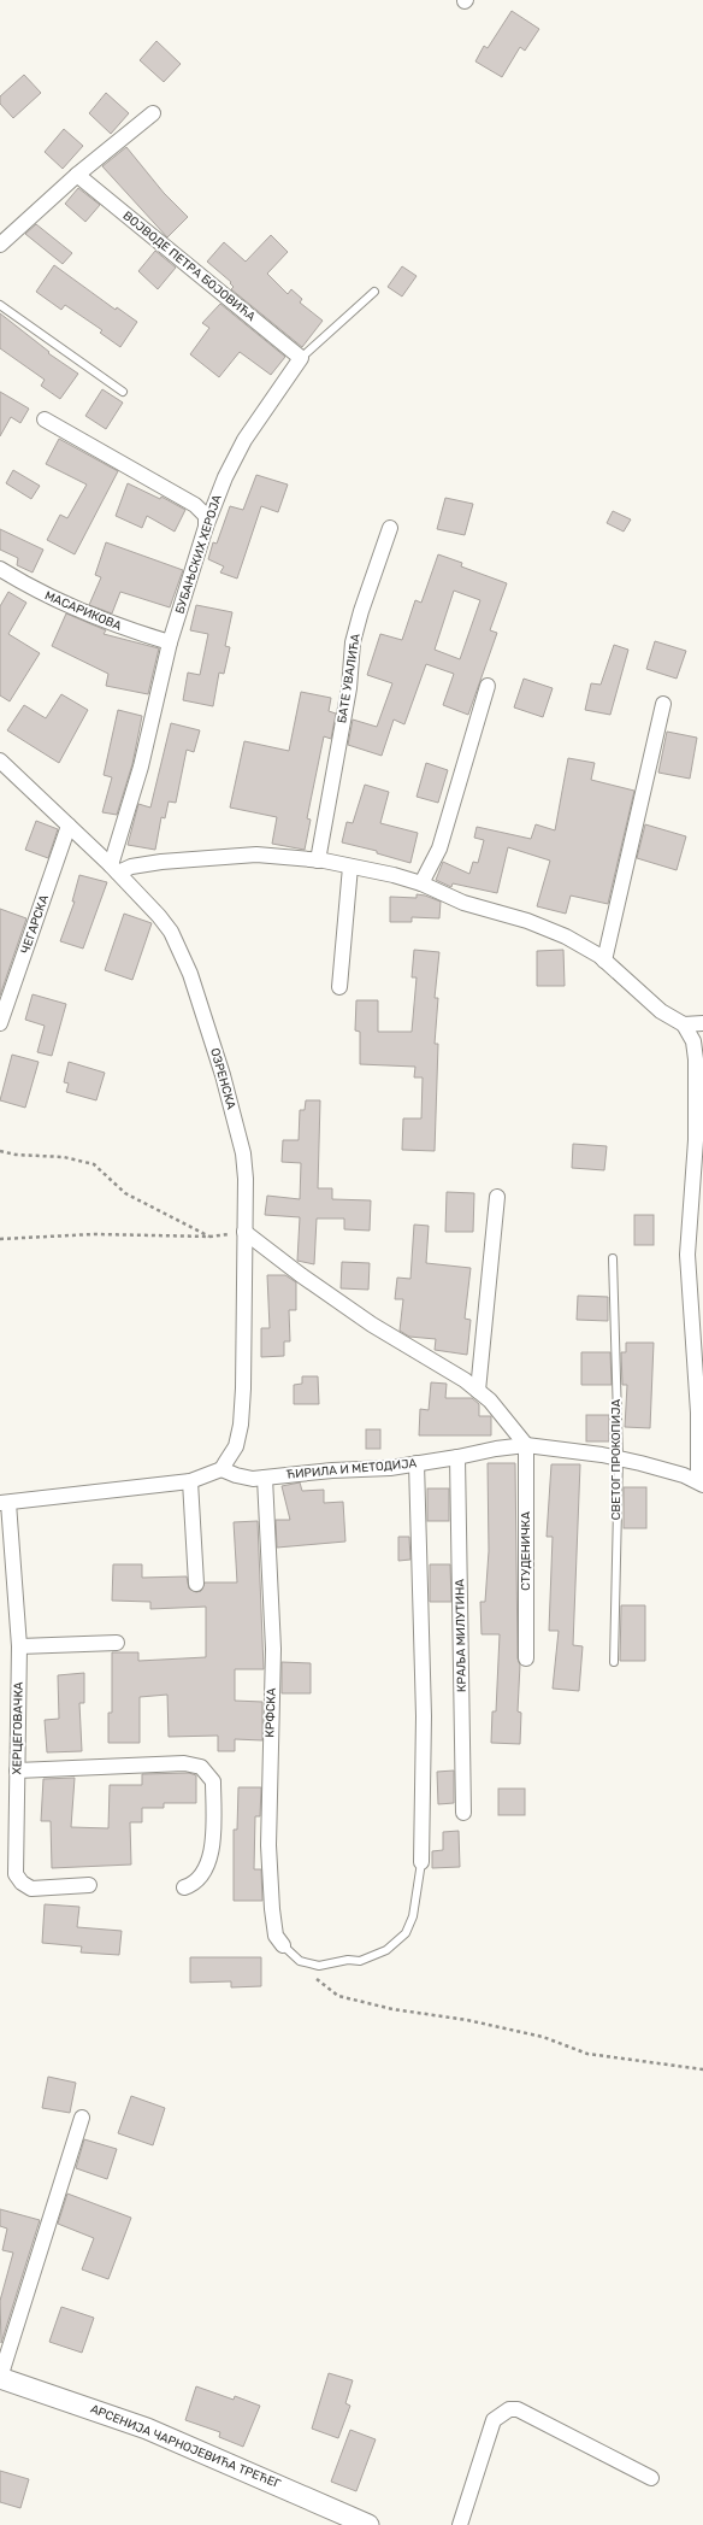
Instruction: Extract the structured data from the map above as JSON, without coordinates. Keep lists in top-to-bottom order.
{
  "streets": {
    "main road": ["АРСЕНИЈА ЧАРНОЈЕВИЋА ТРЕЋЕГ"],
    "street": [
      "ВОЈВОДЕ ПЕТРА БОЈОВИЋА",
      "БУБАЊСКИХ ХЕРОЈА",
      "МАСАРИКОВА",
      "БАТЕ УВАЛИЋА",
      "ЧЕГАРСКА",
      "ОЗРЕНСКА",
      "ЋИРИЛА И МЕТОДИЈА",
      "СТУДЕНИЧКА",
      "КРАЉА МИЛУТИНА",
      "КРФСКА",
      "ХЕРЦЕГОВАЧКА"
    ],
    "lane": ["СВЕТОГ ПРОКОПИЈА"]
  },
  "crossings": [
    ["ВОЈВОДЕ ПЕТРА БОЈОВИЋА", "БУБАЊСКИХ ХЕРОЈА"],
    ["БУБАЊСКИХ ХЕРОЈА", "МАСАРИКОВА"],
    ["БУБАЊСКИХ ХЕРОЈА", "ОЗРЕНСКА"],
    ["ЧЕГАРСКА", "ОЗРЕНСКА"],
    ["ОЗРЕНСКА", "ЋИРИЛА И МЕТОДИЈА"],
    ["СВЕТОГ ПРОКОПИЈА", "ЋИРИЛА И МЕТОДИЈА"],
    ["ЋИРИЛА И МЕТОДИЈА", "СТУДЕНИЧКА"],
    ["ЋИРИЛА И МЕТОДИЈА", "КРАЉА МИЛУТИНА"],
    ["ЋИРИЛА И МЕТОДИЈА", "КРФСКА"]
  ]
}
